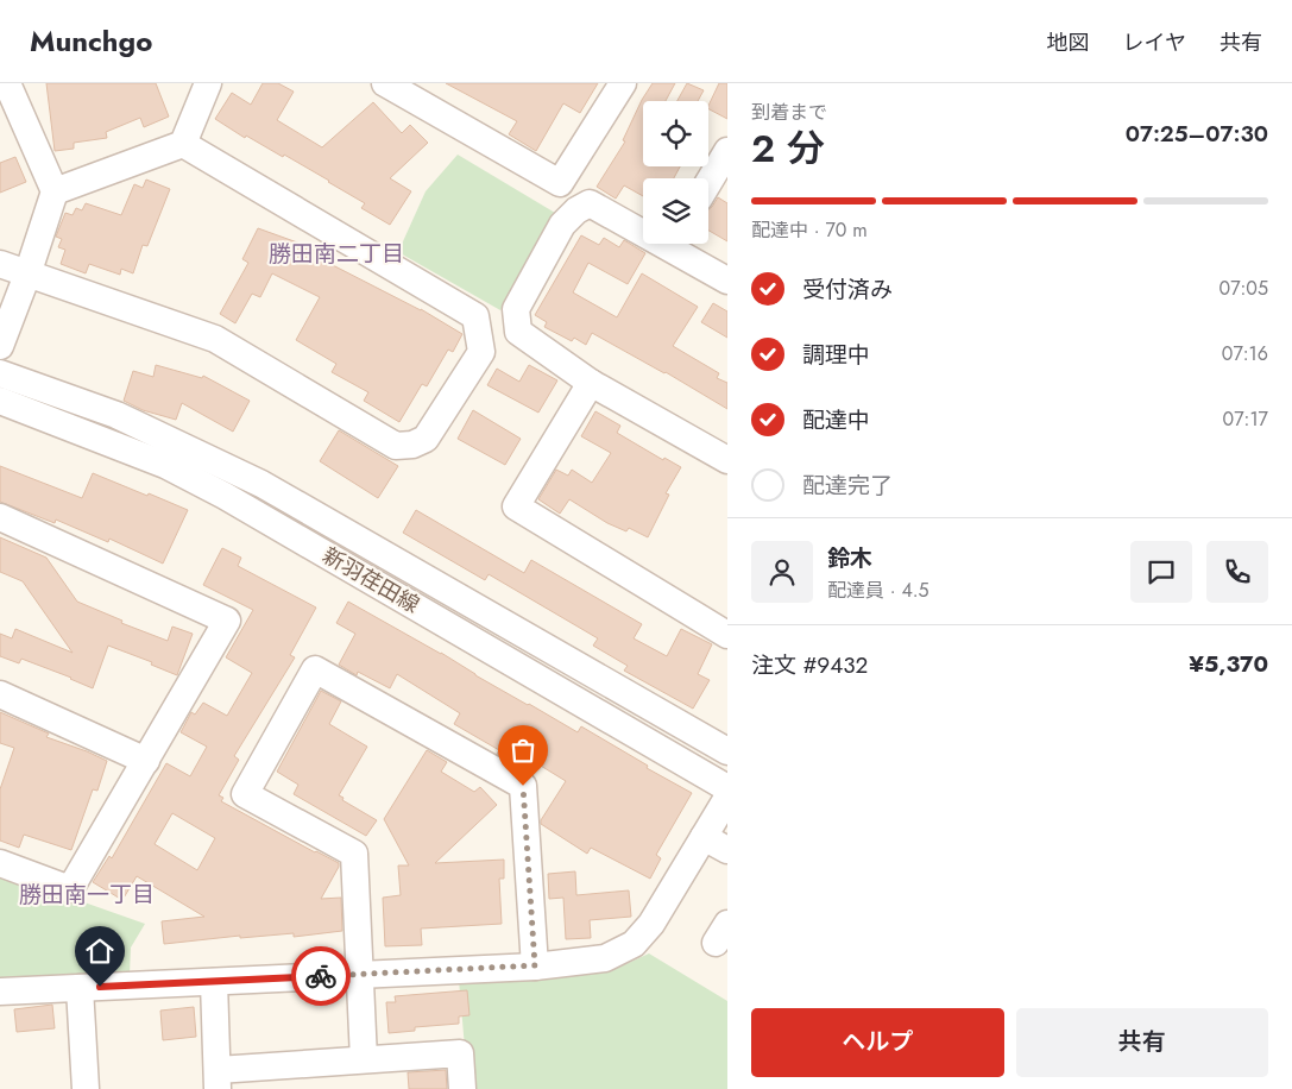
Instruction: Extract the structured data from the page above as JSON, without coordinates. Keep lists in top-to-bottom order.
{
  "streets": {
    "street": ["新羽荏田線"]
  },
  "districts": ["勝田南二丁目", "勝田南一丁目"],
  "page": {
    "header": "Munchgo",
    "nav": ["地図", "レイヤ", "共有"],
    "heading": ["2 分", "到着まで", "07:25–07:30"],
    "panel": [
      "鈴木",
      "配達員 · 4.5",
      "注文 #9432",
      "¥5,370"
    ],
    "bar": "配達中 · 70 m",
    "list": [
      ["受付済み", "07:05"],
      ["調理中", "07:16"],
      ["配達中", "07:17"],
      "配達完了"
    ],
    "buttons": ["ヘルプ", "共有"]
  }
}
